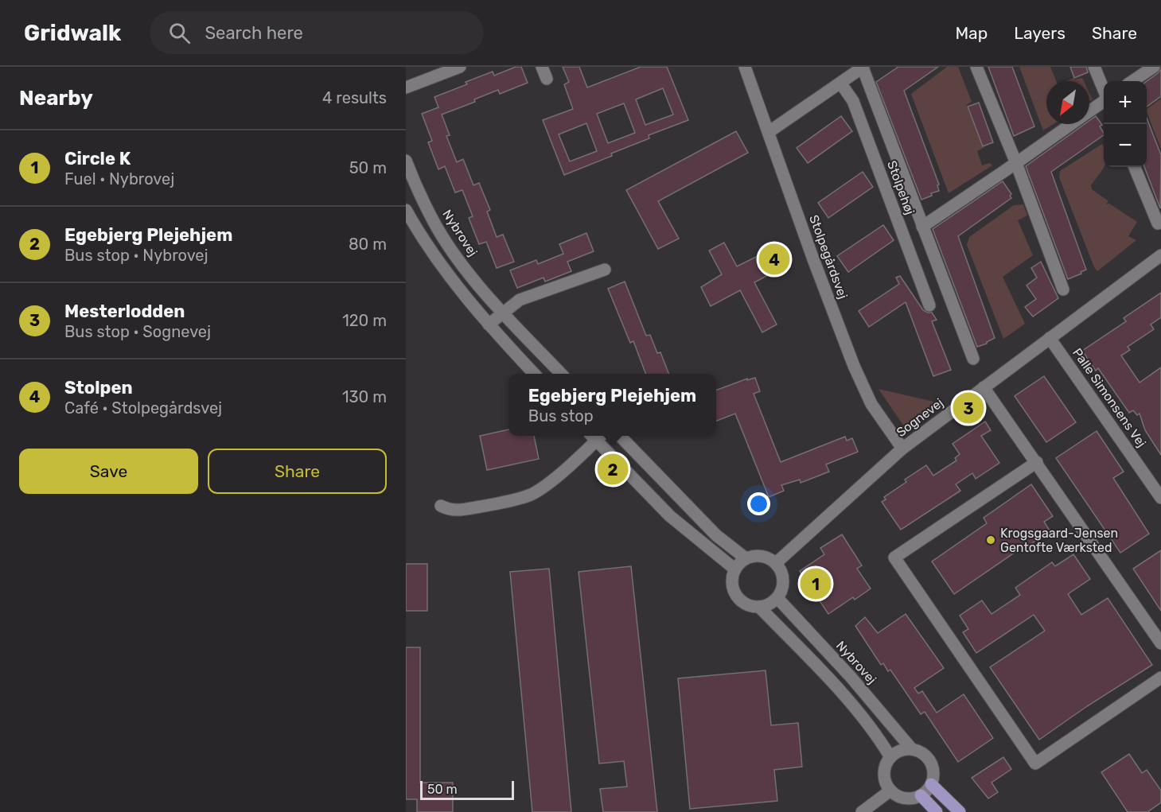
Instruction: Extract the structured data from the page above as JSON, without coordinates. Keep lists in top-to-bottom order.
{
  "streets": {
    "street": [
      "Stolpehøj",
      "Nybrovej",
      "Stolpegårdsvej",
      "Palle Simonsens Vej",
      "Sognevej"
    ]
  },
  "crossings": [
    ["Stolpehøj", "Stolpegårdsvej"],
    ["Nybrovej", "Sognevej"],
    ["Stolpegårdsvej", "Sognevej"],
    ["Palle Simonsens Vej", "Sognevej"]
  ],
  "places": ["Krogsgaard-Jensen Gentofte Værksted"],
  "scale_bar": "50 m",
  "north": "bottom left",
  "page": {
    "header": "Gridwalk",
    "search": "Search here",
    "nav": ["Map", "Layers", "Share"],
    "heading": ["Nearby", "4 results"],
    "map_buttons": ["+", "−"],
    "list": [
      {
        "mark": "1",
        "name": "Circle K",
        "note": "Fuel · Nybrovej",
        "value": "50 m"
      },
      {
        "mark": "2",
        "name": "Egebjerg Plejehjem",
        "note": "Bus stop · Nybrovej",
        "value": "80 m"
      },
      {
        "mark": "3",
        "name": "Mesterlodden",
        "note": "Bus stop · Sognevej",
        "value": "120 m"
      },
      {
        "mark": "4",
        "name": "Stolpen",
        "note": "Café · Stolpegårdsvej",
        "value": "130 m"
      }
    ],
    "pins": [
      "4",
      "3",
      "2",
      "1"
    ],
    "popup": ["Egebjerg Plejehjem", "Bus stop"],
    "buttons": ["Save", "Share"],
    "scale": "50 m"
  }
}
